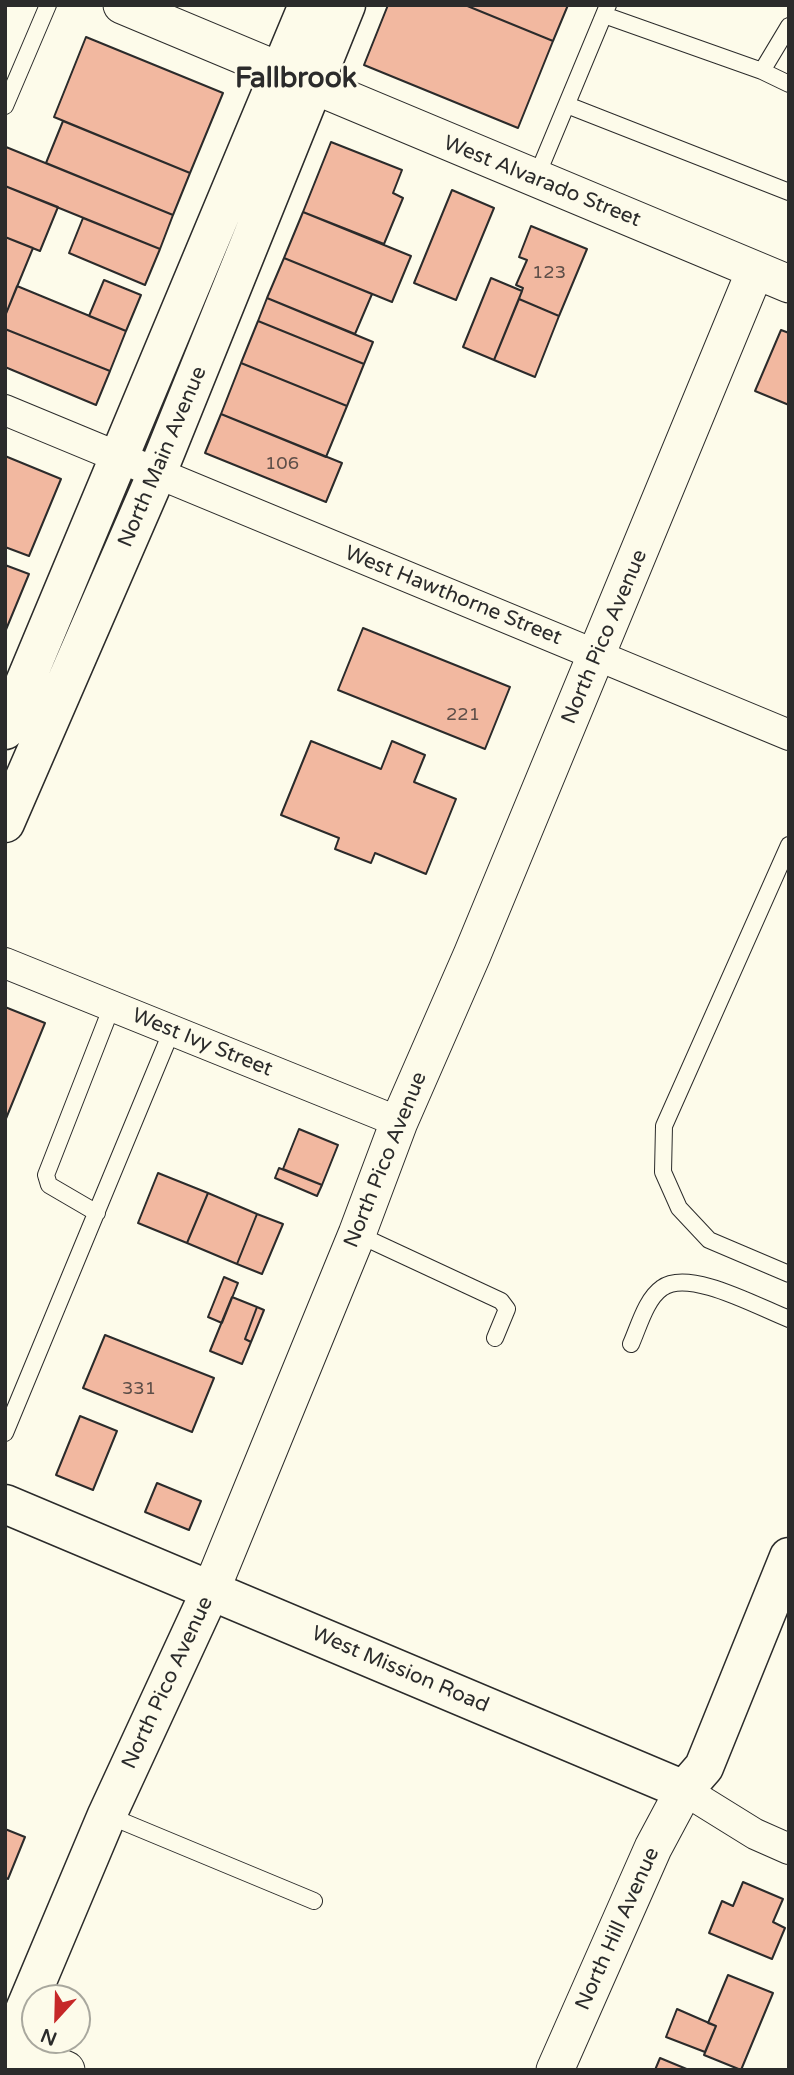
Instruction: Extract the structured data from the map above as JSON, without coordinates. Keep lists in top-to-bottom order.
{
  "streets": {
    "main road": ["North Main Avenue", "North Pico Avenue", "West Mission Road"],
    "street": [
      "West Alvarado Street",
      "West Hawthorne Street",
      "West Ivy Street",
      "North Hill Avenue"
    ]
  },
  "crossings": [
    ["West Alvarado Street", "North Main Avenue"],
    ["West Alvarado Street", "North Pico Avenue"],
    ["North Main Avenue", "West Hawthorne Street"],
    ["West Hawthorne Street", "North Pico Avenue"],
    ["North Pico Avenue", "West Ivy Street"],
    ["North Pico Avenue", "West Mission Road"],
    ["West Mission Road", "North Hill Avenue"]
  ],
  "districts": ["Fallbrook"],
  "house_numbers": [
    "123",
    "106",
    "221",
    "331"
  ],
  "north": "bottom"
}
